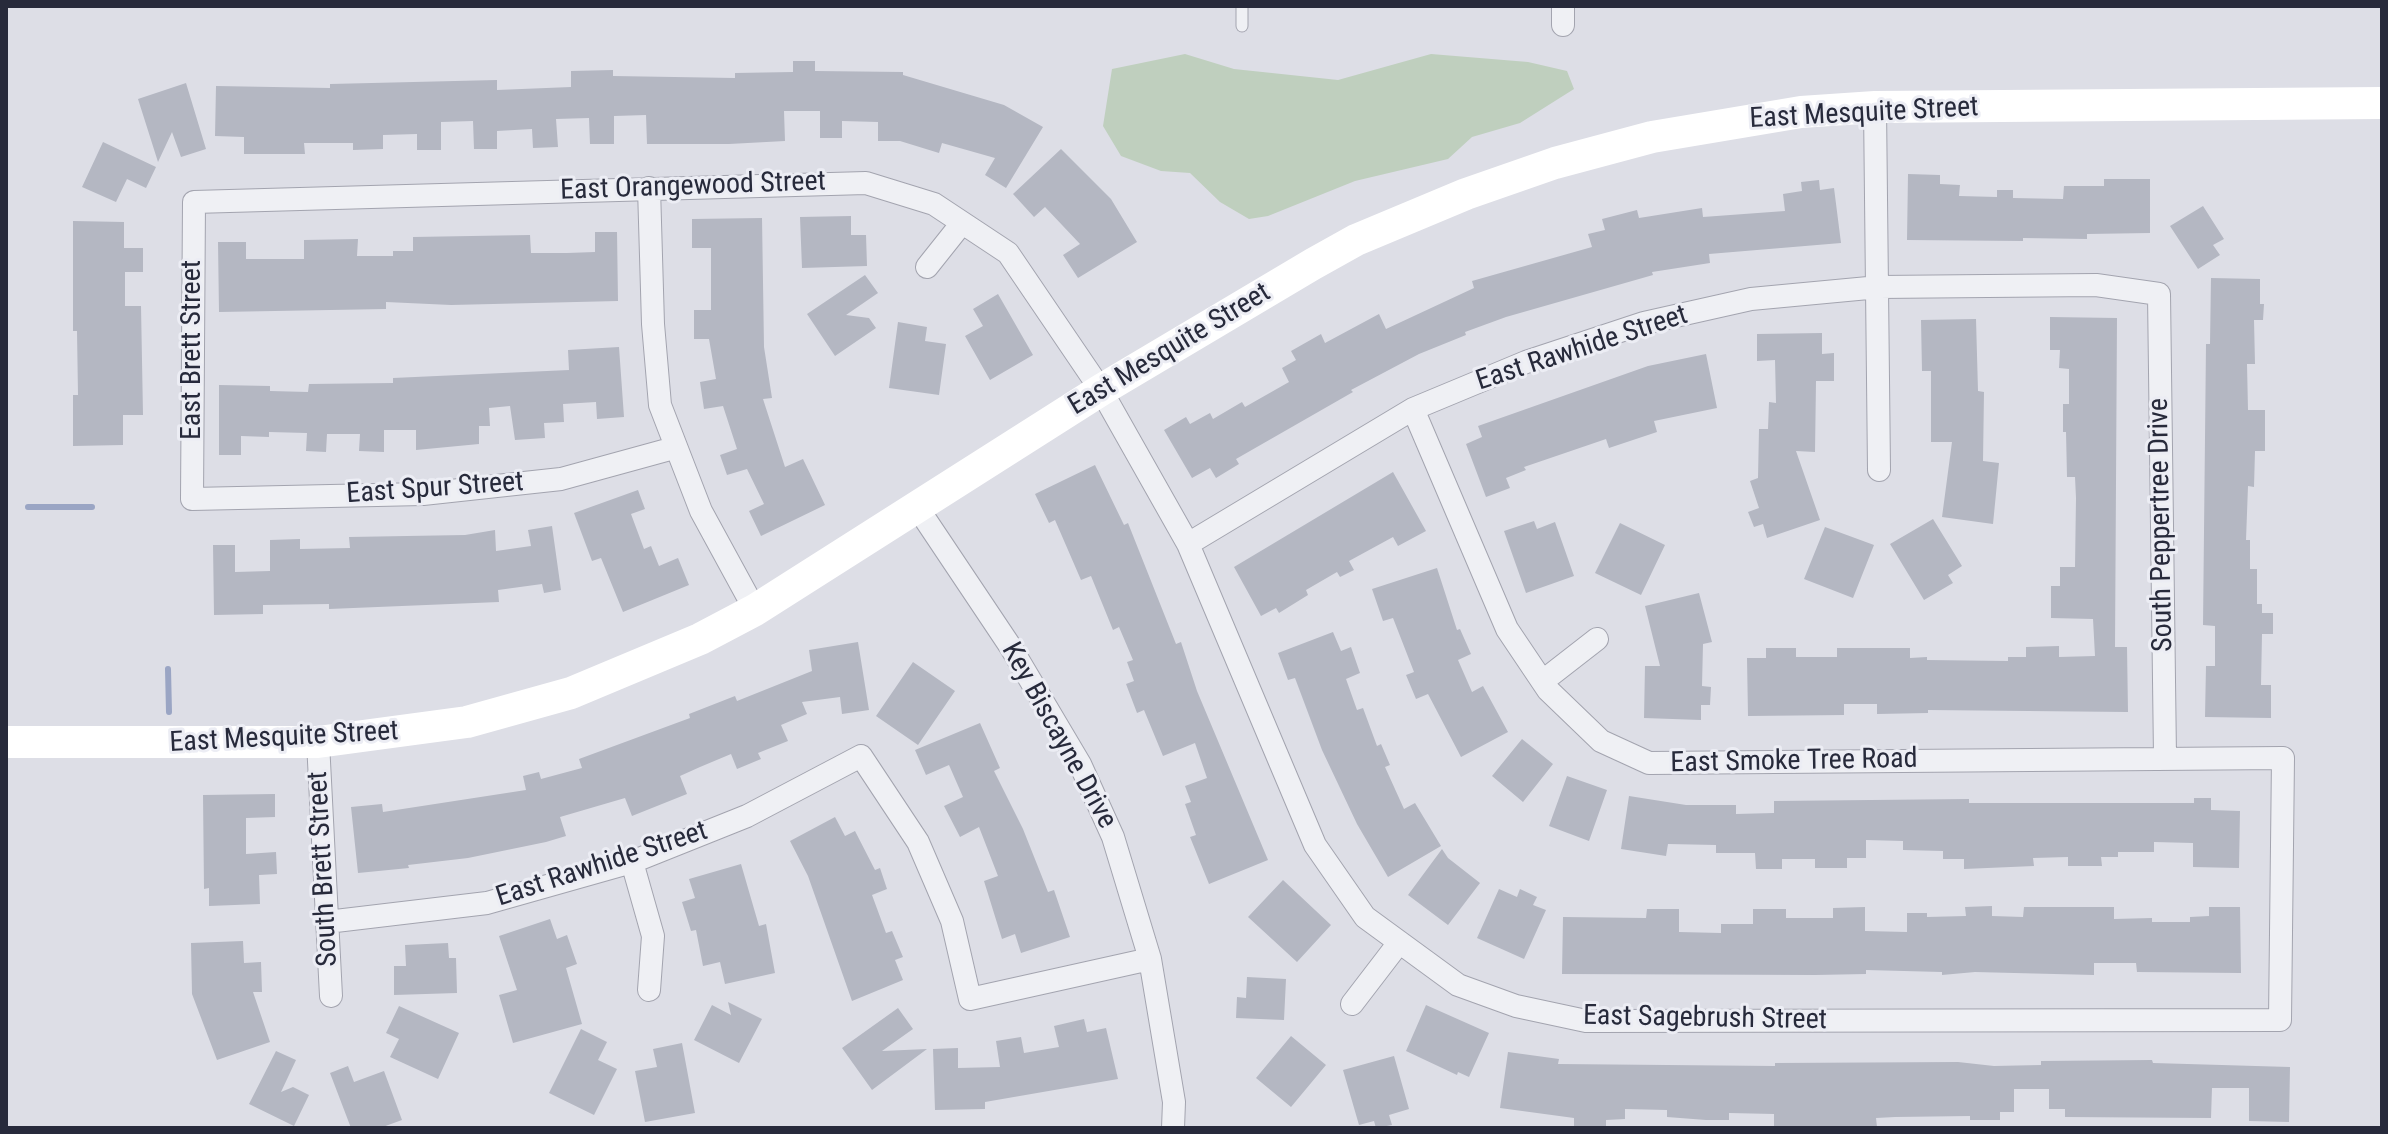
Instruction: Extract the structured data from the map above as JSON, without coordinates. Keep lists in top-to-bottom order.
{
  "streets": {
    "street": [
      "East Mesquite Street",
      "East Orangewood Street",
      "East Rawhide Street",
      "East Brett Street",
      "East Spur Street",
      "South Peppertree Drive",
      "Key Biscayne Drive",
      "East Smoke Tree Road",
      "South Brett Street",
      "East Sagebrush Street"
    ]
  },
  "crossings": [
    ["East Mesquite Street", "East Orangewood Street"],
    ["East Mesquite Street", "Key Biscayne Drive"],
    ["East Mesquite Street", "South Brett Street"],
    ["East Mesquite Street", "East Sagebrush Street"],
    ["East Orangewood Street", "East Brett Street"],
    ["East Orangewood Street", "East Sagebrush Street"],
    ["East Rawhide Street", "South Peppertree Drive"],
    ["East Rawhide Street", "Key Biscayne Drive"],
    ["East Rawhide Street", "East Smoke Tree Road"],
    ["East Rawhide Street", "South Brett Street"],
    ["East Rawhide Street", "East Sagebrush Street"],
    ["East Brett Street", "East Spur Street"],
    ["South Peppertree Drive", "East Smoke Tree Road"],
    ["East Smoke Tree Road", "East Sagebrush Street"]
  ]
}
